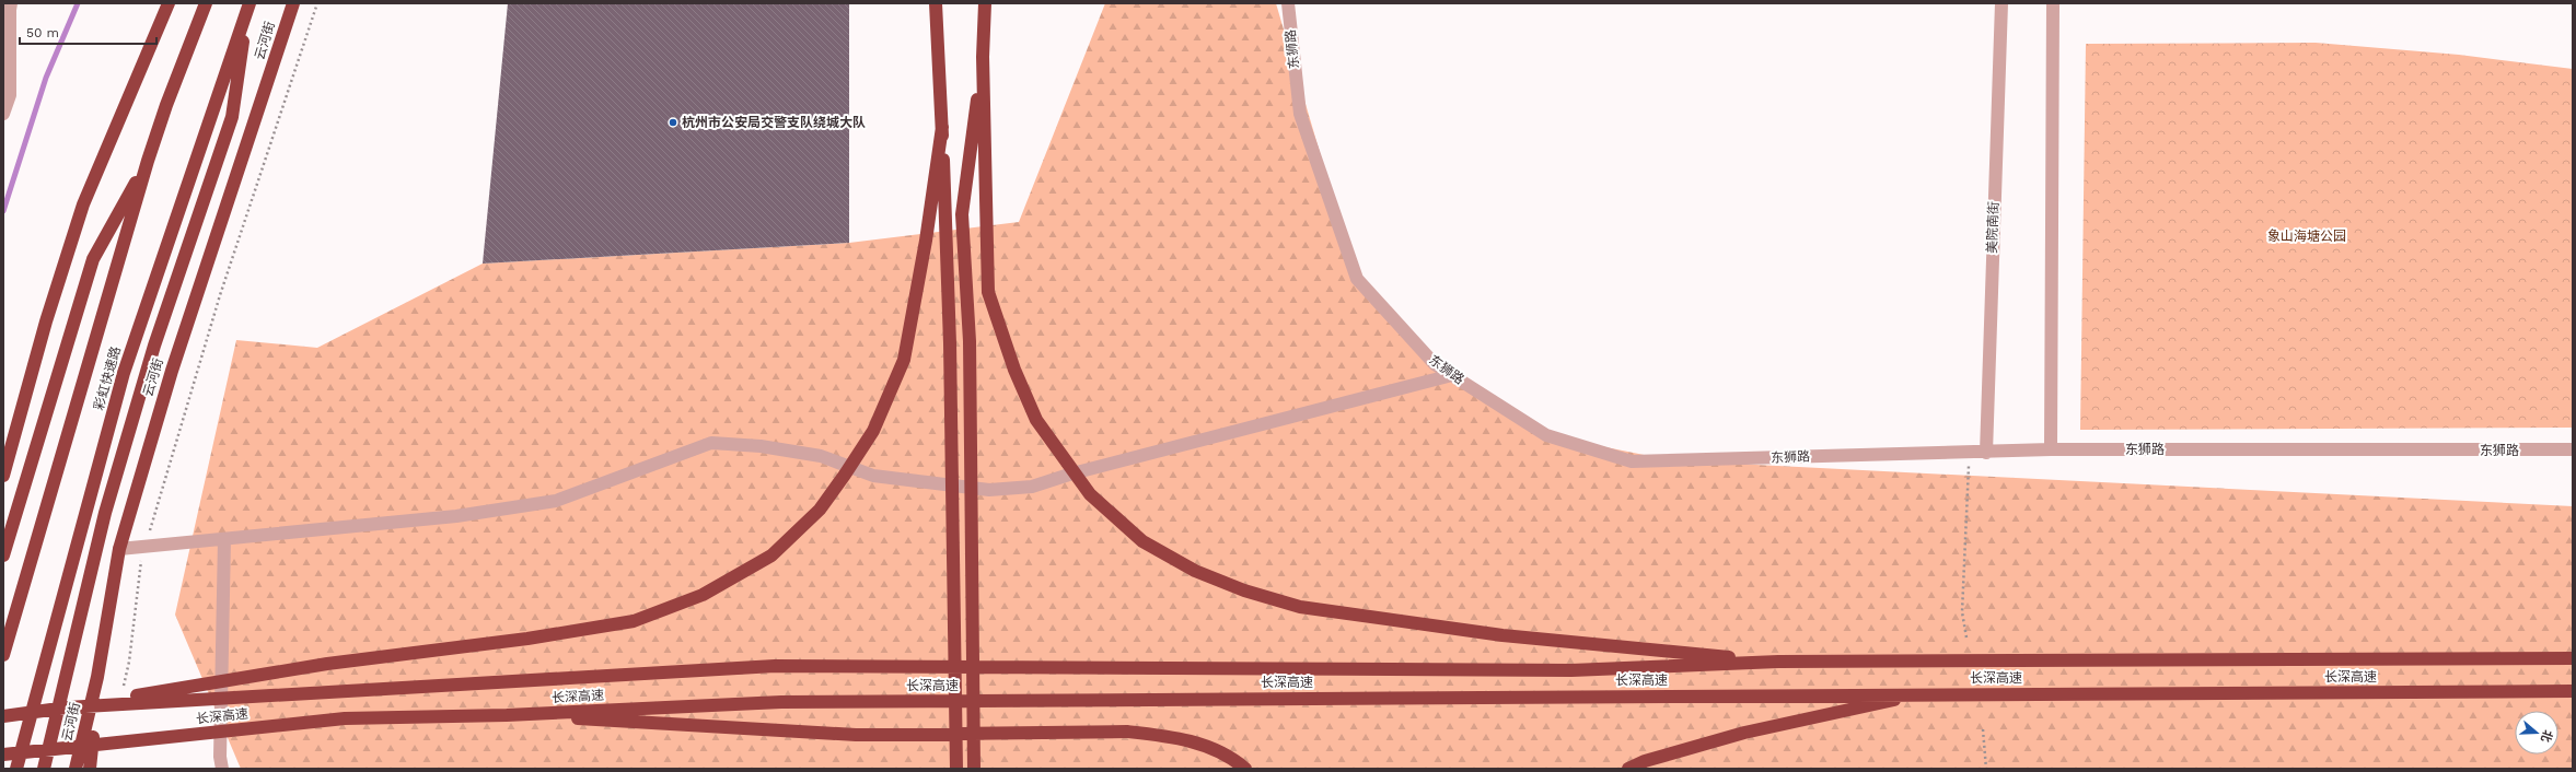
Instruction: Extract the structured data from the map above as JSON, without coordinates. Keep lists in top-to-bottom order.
{
  "streets": {
    "highway": ["云河街", "彩虹快速路", "长深高速"],
    "street": ["东狮路", "美院南街"]
  },
  "crossings": [
    ["东狮路", "美院南街"]
  ],
  "parks": ["象山海塘公园"],
  "places": ["杭州市公安局交警支队绕城大队"],
  "scale_bar": "50 m",
  "north": "right"
}
